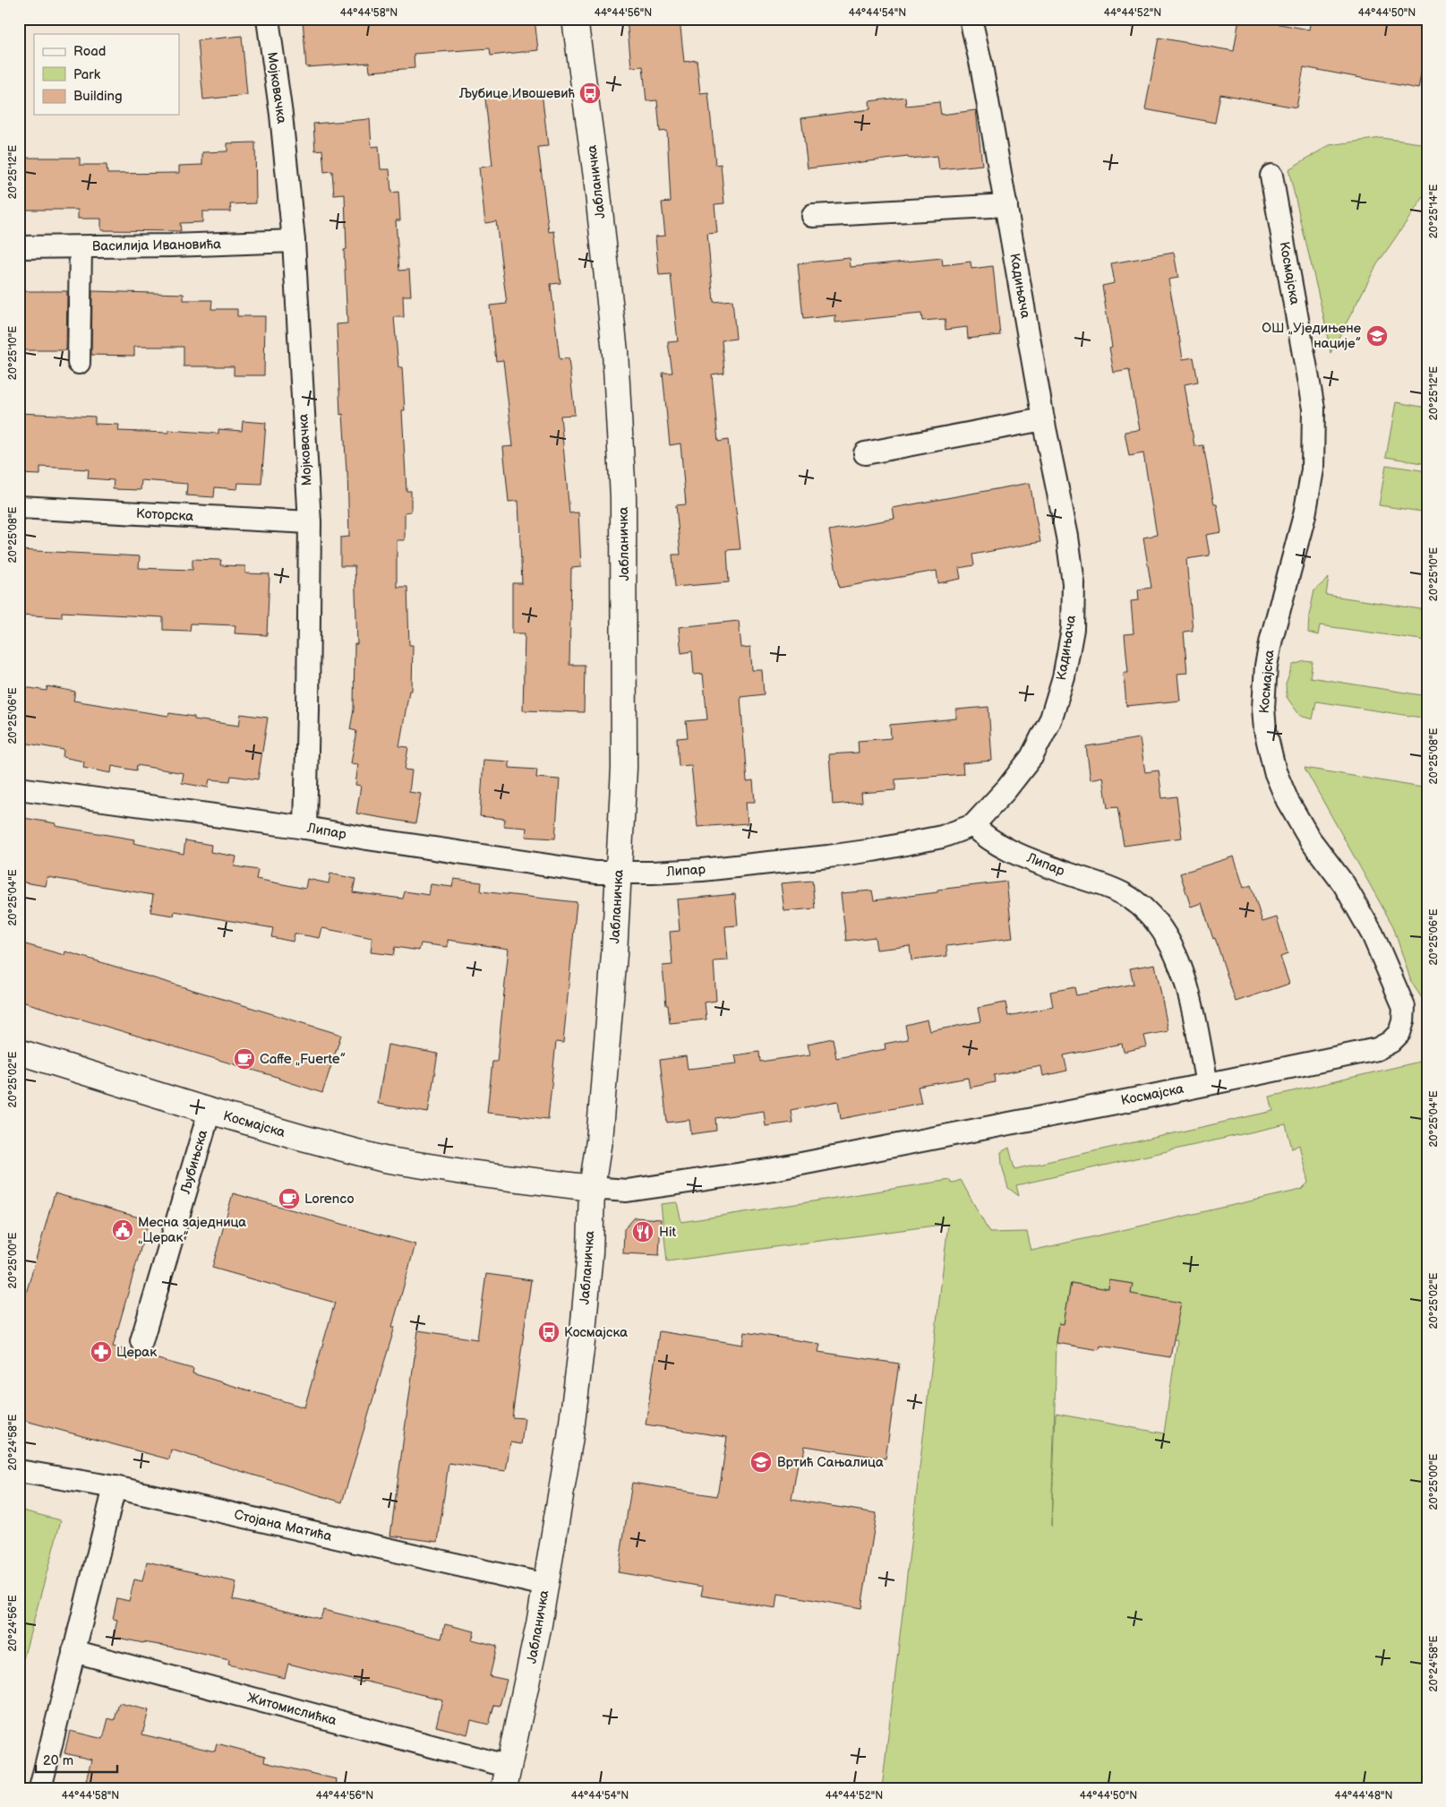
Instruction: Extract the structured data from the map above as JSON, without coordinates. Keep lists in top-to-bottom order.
{
  "streets": {
    "street": [
      "Мојковачка",
      "Јабланичка",
      "Василија Ивановића",
      "Космајска",
      "Кадињача",
      "Которска",
      "Липар",
      "Љубињска",
      "Стојана Матића",
      "Житомислићка"
    ]
  },
  "crossings": [
    ["Мојковачка", "Василија Ивановића"],
    ["Мојковачка", "Которска"],
    ["Мојковачка", "Липар"],
    ["Јабланичка", "Космајска"],
    ["Јабланичка", "Липар"],
    ["Јабланичка", "Стојана Матића"],
    ["Јабланичка", "Житомислићка"],
    ["Космајска", "Липар"],
    ["Космајска", "Љубињска"],
    ["Кадињача", "Липар"]
  ],
  "places": {
    "bus stop": ["Љубице Ивошевић", "Космајска"],
    "school or university": ["ОШ „Уједињене нације”", "Вртић Сањалица"],
    "cafe": ["Caffe „Fuerte”", "Lorenco"],
    "public building": ["Месна заједница „Церак”"],
    "restaurant": ["Hit"],
    "pharmacy": ["Церак"]
  },
  "legend": ["Road", "Park", "Building"],
  "scale_bar": "20 m",
  "coordinates": [
    "44°44'58\"N",
    "44°44'56\"N",
    "44°44'54\"N",
    "44°44'52\"N",
    "44°44'50\"N",
    "20°25'12\"E",
    "20°25'14\"E",
    "20°25'10\"E",
    "20°25'08\"E",
    "20°25'06\"E",
    "20°25'04\"E",
    "20°25'02\"E",
    "20°25'00\"E",
    "20°24'58\"E",
    "20°24'56\"E",
    "44°44'48\"N"
  ]
}
